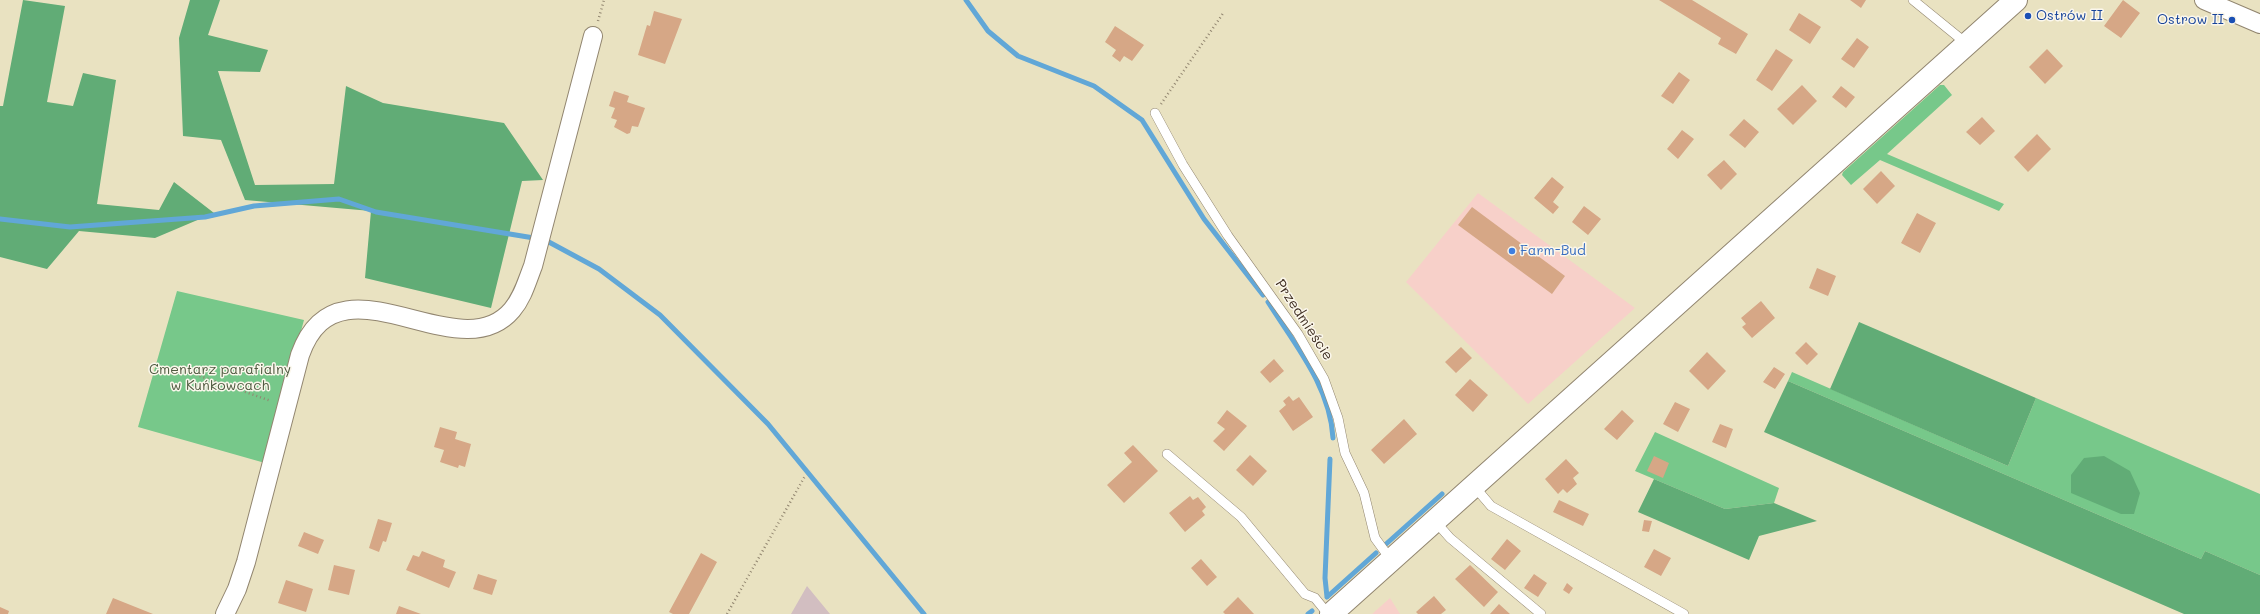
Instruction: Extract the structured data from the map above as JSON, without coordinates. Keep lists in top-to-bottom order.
{
  "streets": {
    "lane": ["Przedmieście"]
  },
  "parks": ["Cmentarz parafialny w Kuńkowcach"],
  "places": ["Ostrów II", "Ostrow II", "Farm-Bud"]
}
